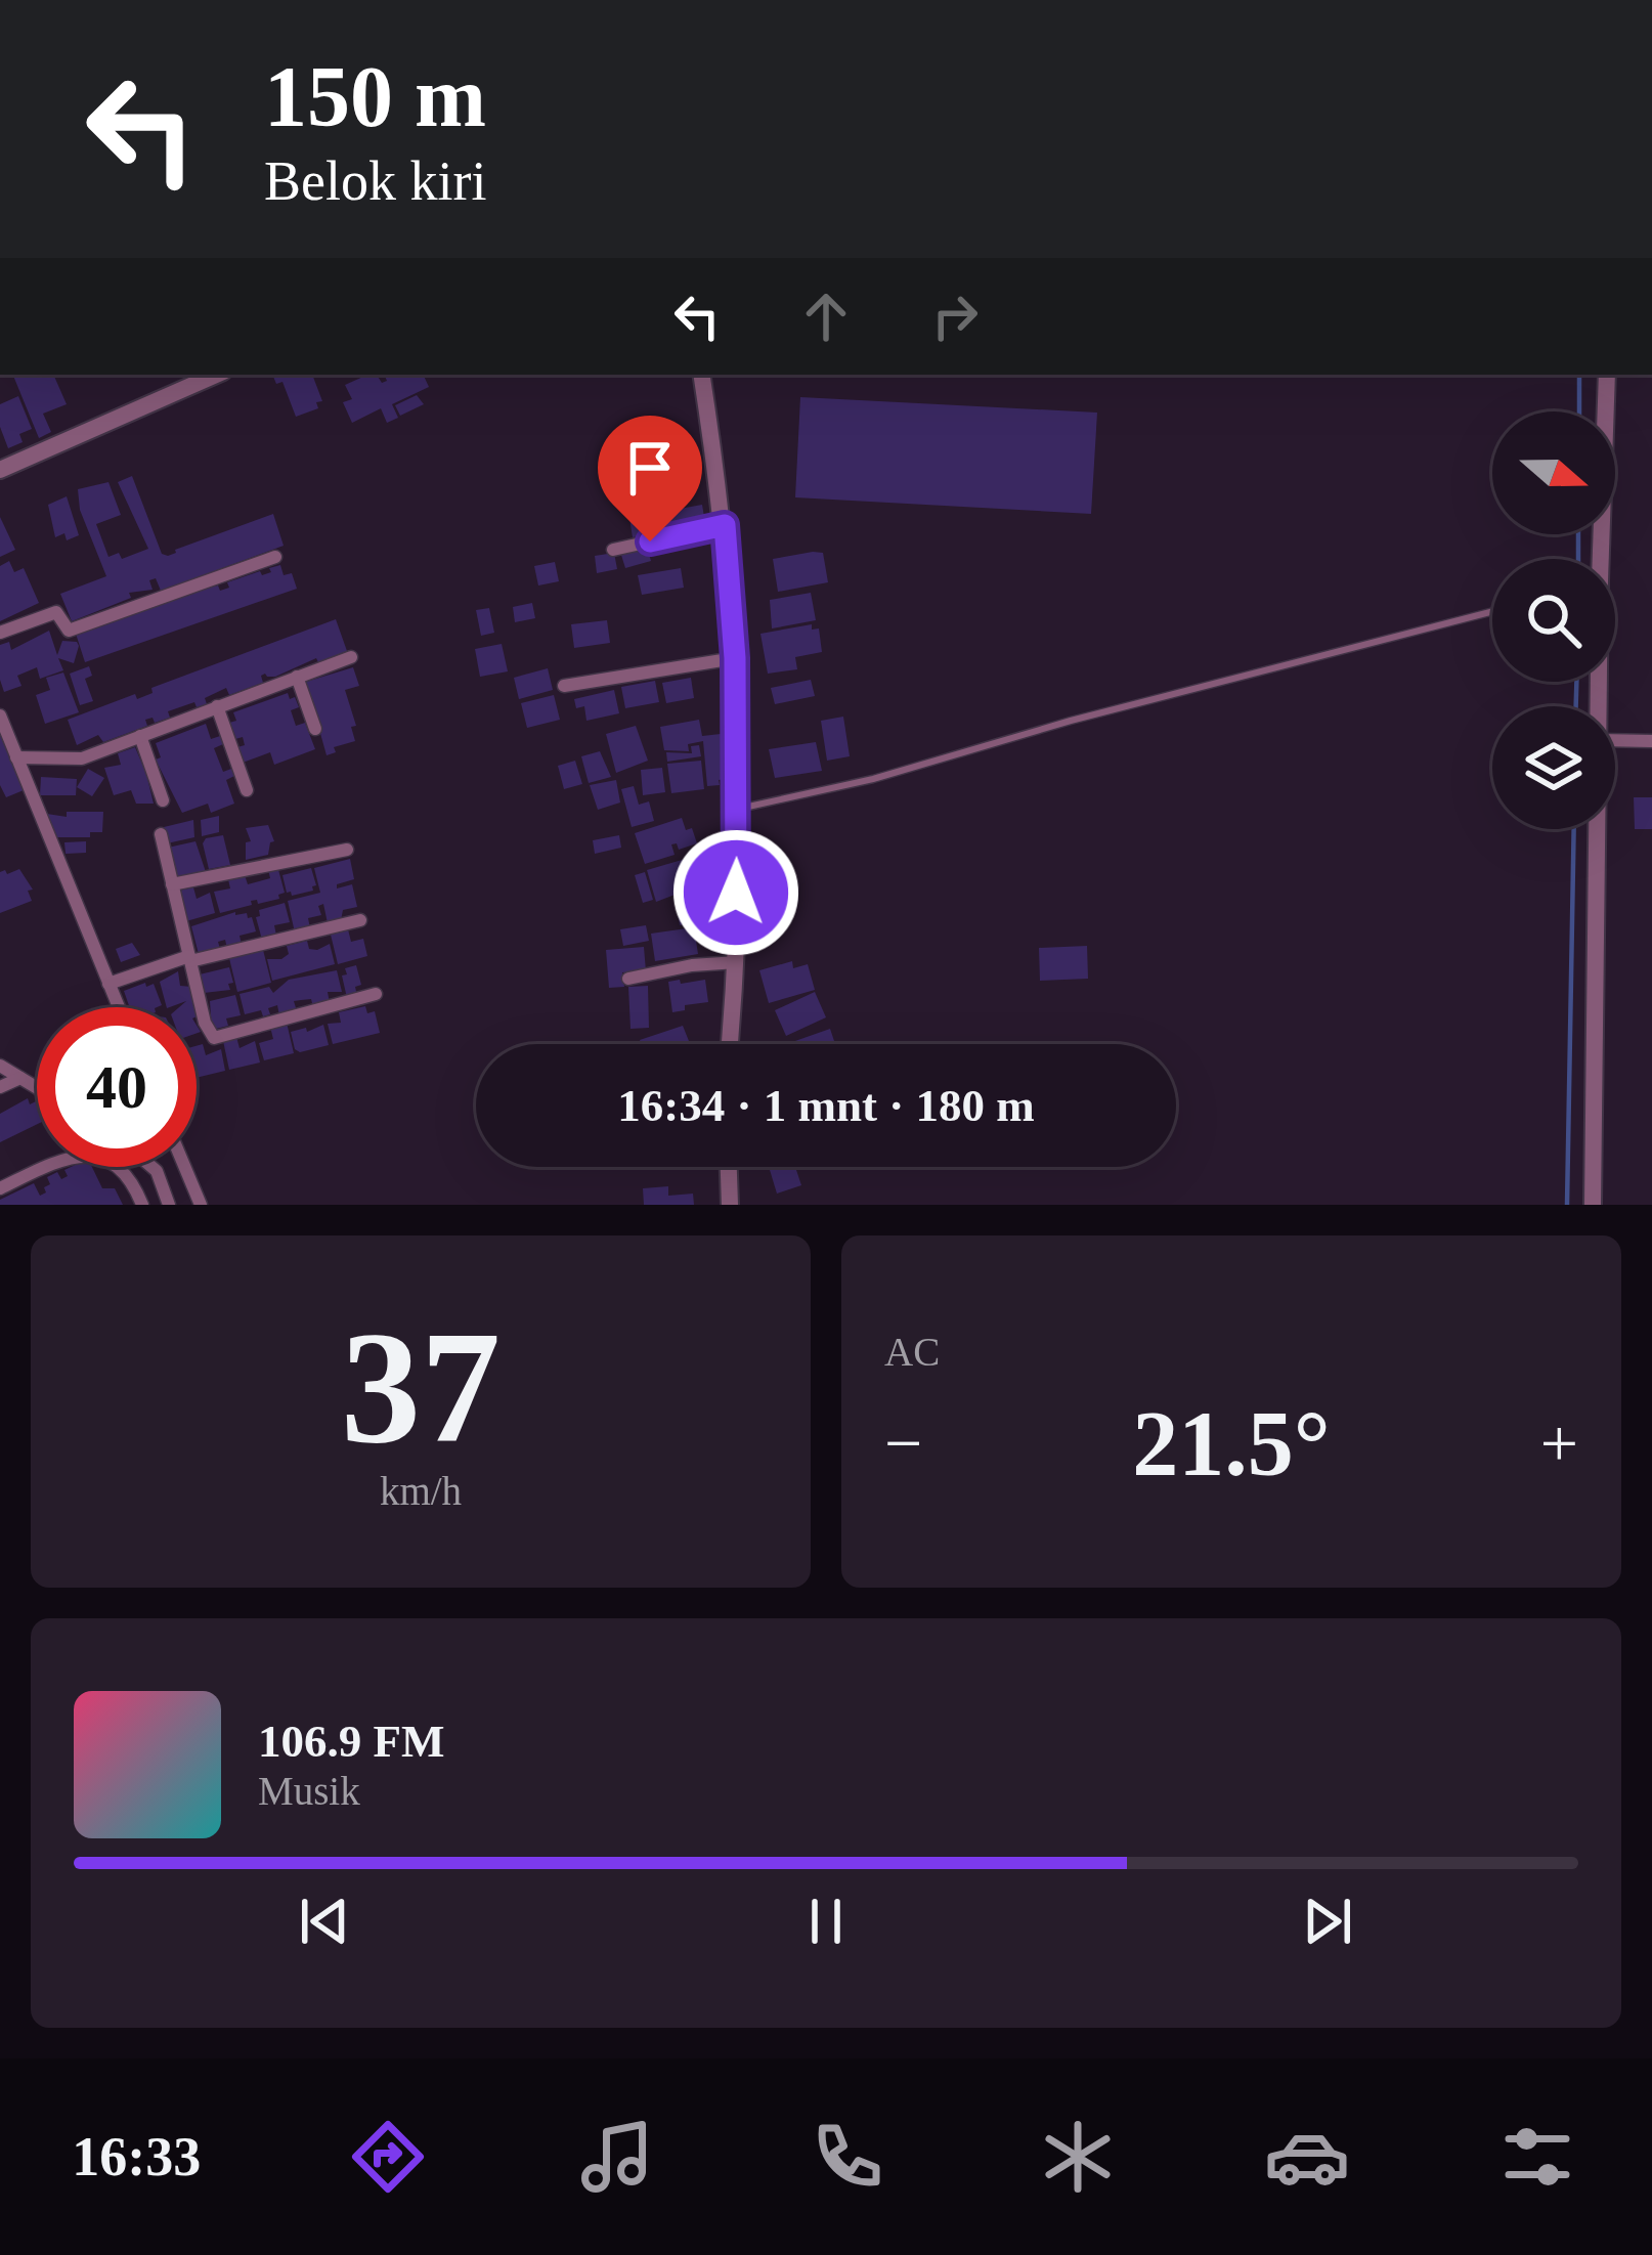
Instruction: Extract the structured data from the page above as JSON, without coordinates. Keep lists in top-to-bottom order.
{
  "north": "right",
  "page": {
    "turn": ["150 m", "Belok kiri"],
    "limit": "40",
    "trip": "16:34 · 1 mnt · 180 m",
    "tile": [
      ["37", "km/h"],
      "AC"
    ],
    "heat": ["−", "21.5°", "+"],
    "song": ["106.9 FM", "Musik"],
    "tabs": "16:33"
  }
}
